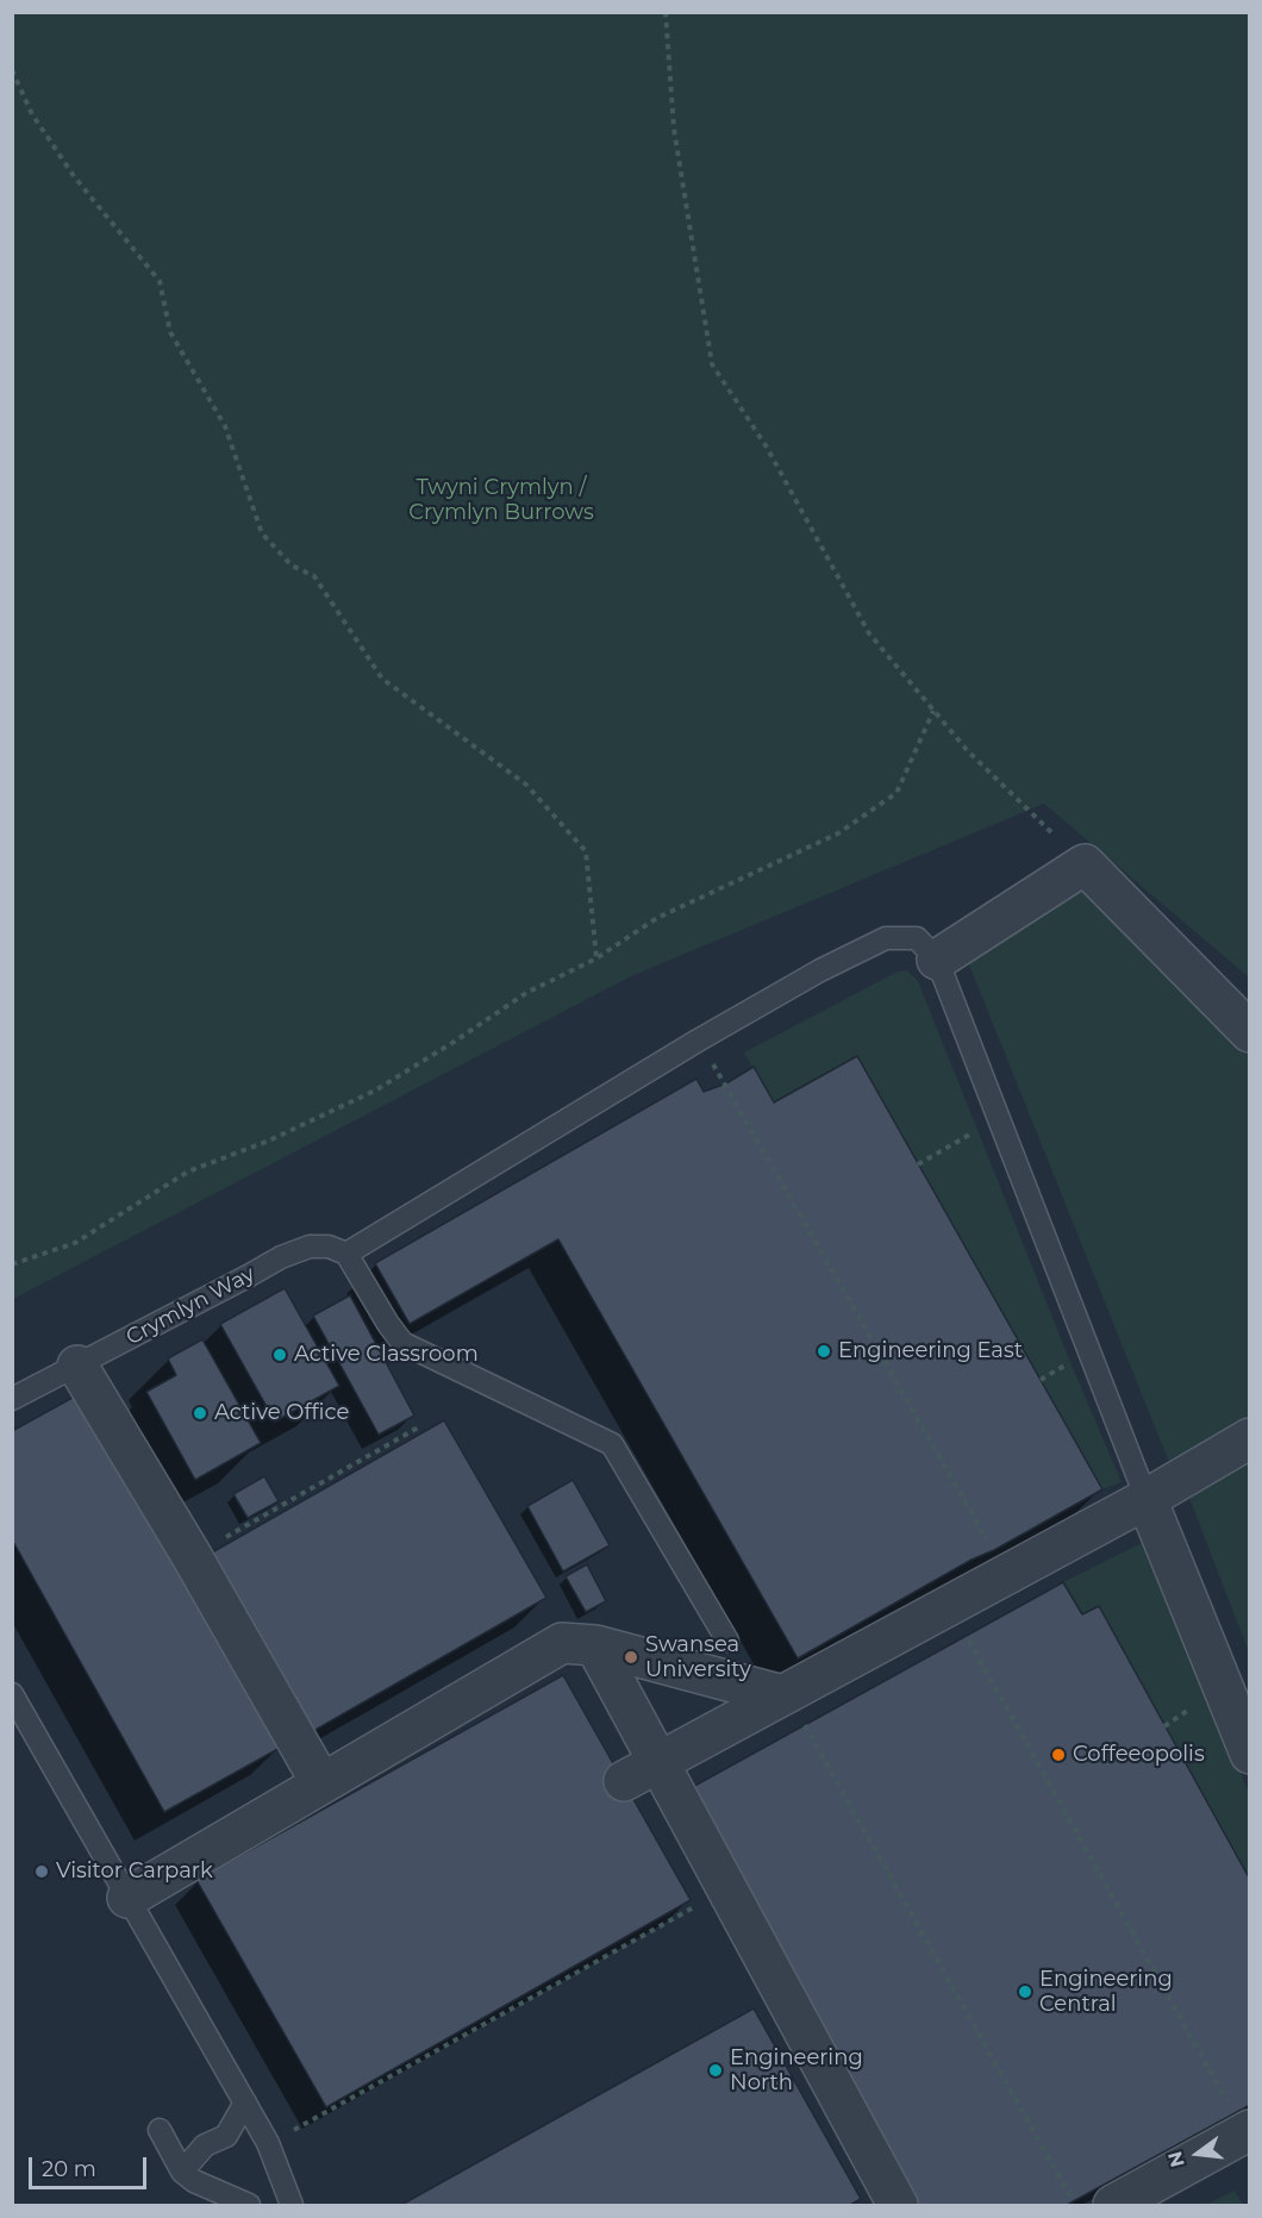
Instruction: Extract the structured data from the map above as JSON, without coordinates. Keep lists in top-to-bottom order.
{
  "streets": {
    "lane": ["Crymlyn Way"]
  },
  "parks": ["Twyni Crymlyn / Crymlyn Burrows"],
  "places": [
    "Engineering East",
    "Active Classroom",
    "Active Office",
    "Swansea University",
    "Coffeeopolis",
    "Visitor Carpark",
    "Engineering Central",
    "Engineering North"
  ],
  "scale_bar": "20 m",
  "north": "left"
}
